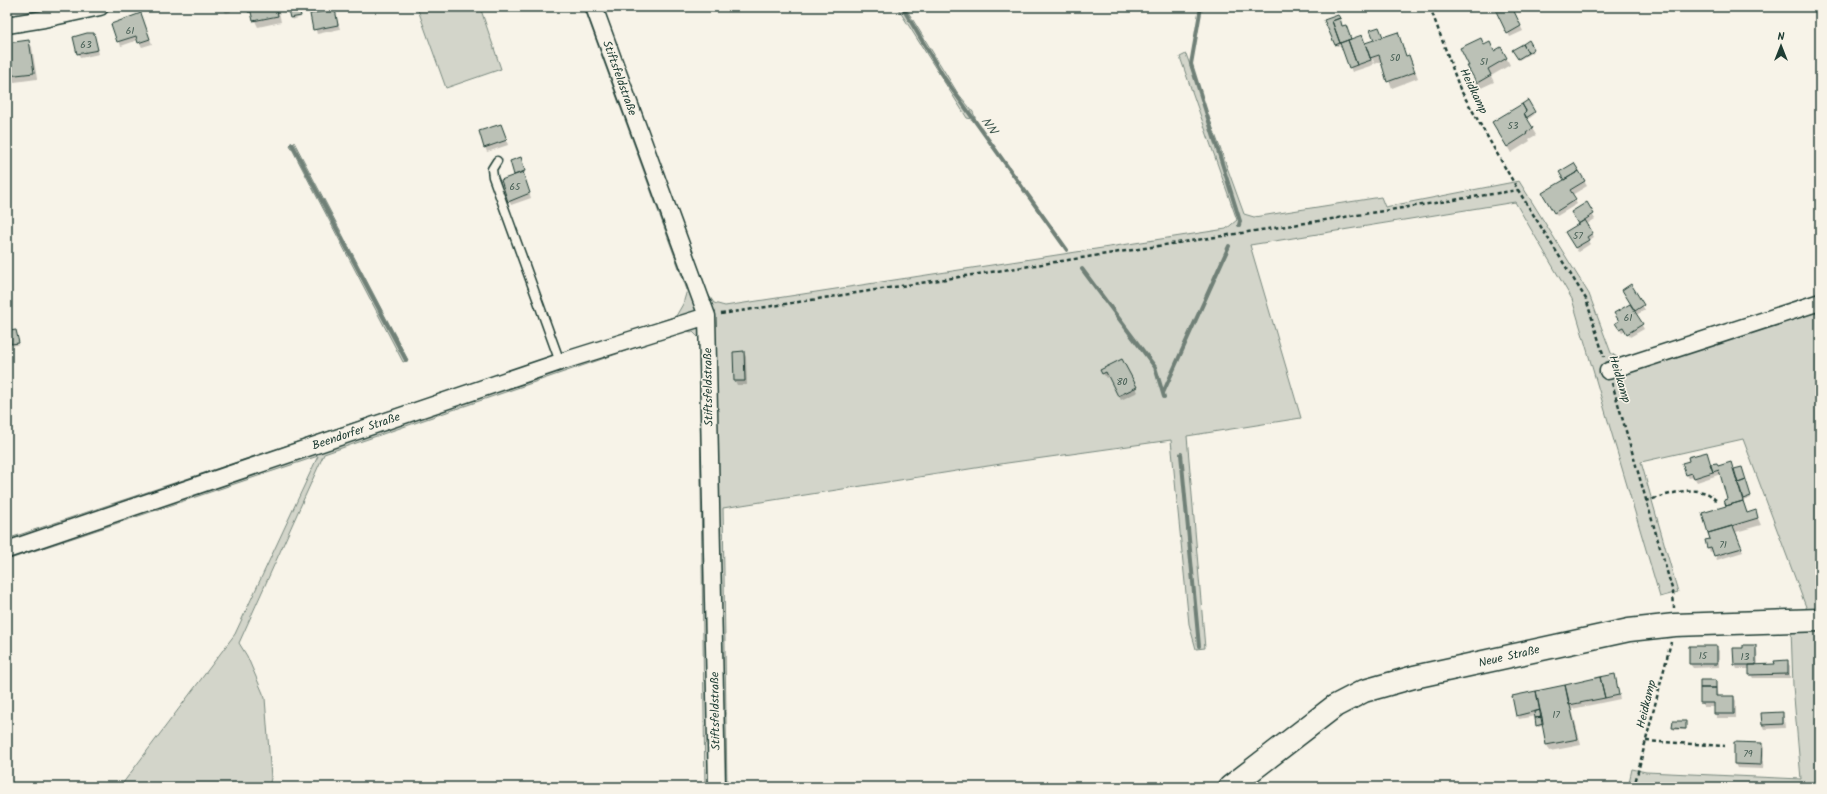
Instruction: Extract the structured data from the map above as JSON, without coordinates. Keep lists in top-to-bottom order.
{
  "streets": {
    "street": ["Stiftsfeldstraße", "Beendorfer Straße", "Neue Straße"],
    "path": ["Heidkamp"]
  },
  "crossings": [
    ["Stiftsfeldstraße", "Beendorfer Straße"],
    ["Heidkamp", "Neue Straße"]
  ],
  "water": ["NN"],
  "house_numbers": [
    "61",
    "63",
    "50",
    "51",
    "53",
    "65",
    "57",
    "61",
    "80",
    "71",
    "15",
    "13",
    "17",
    "79"
  ],
  "north": "top"
}
